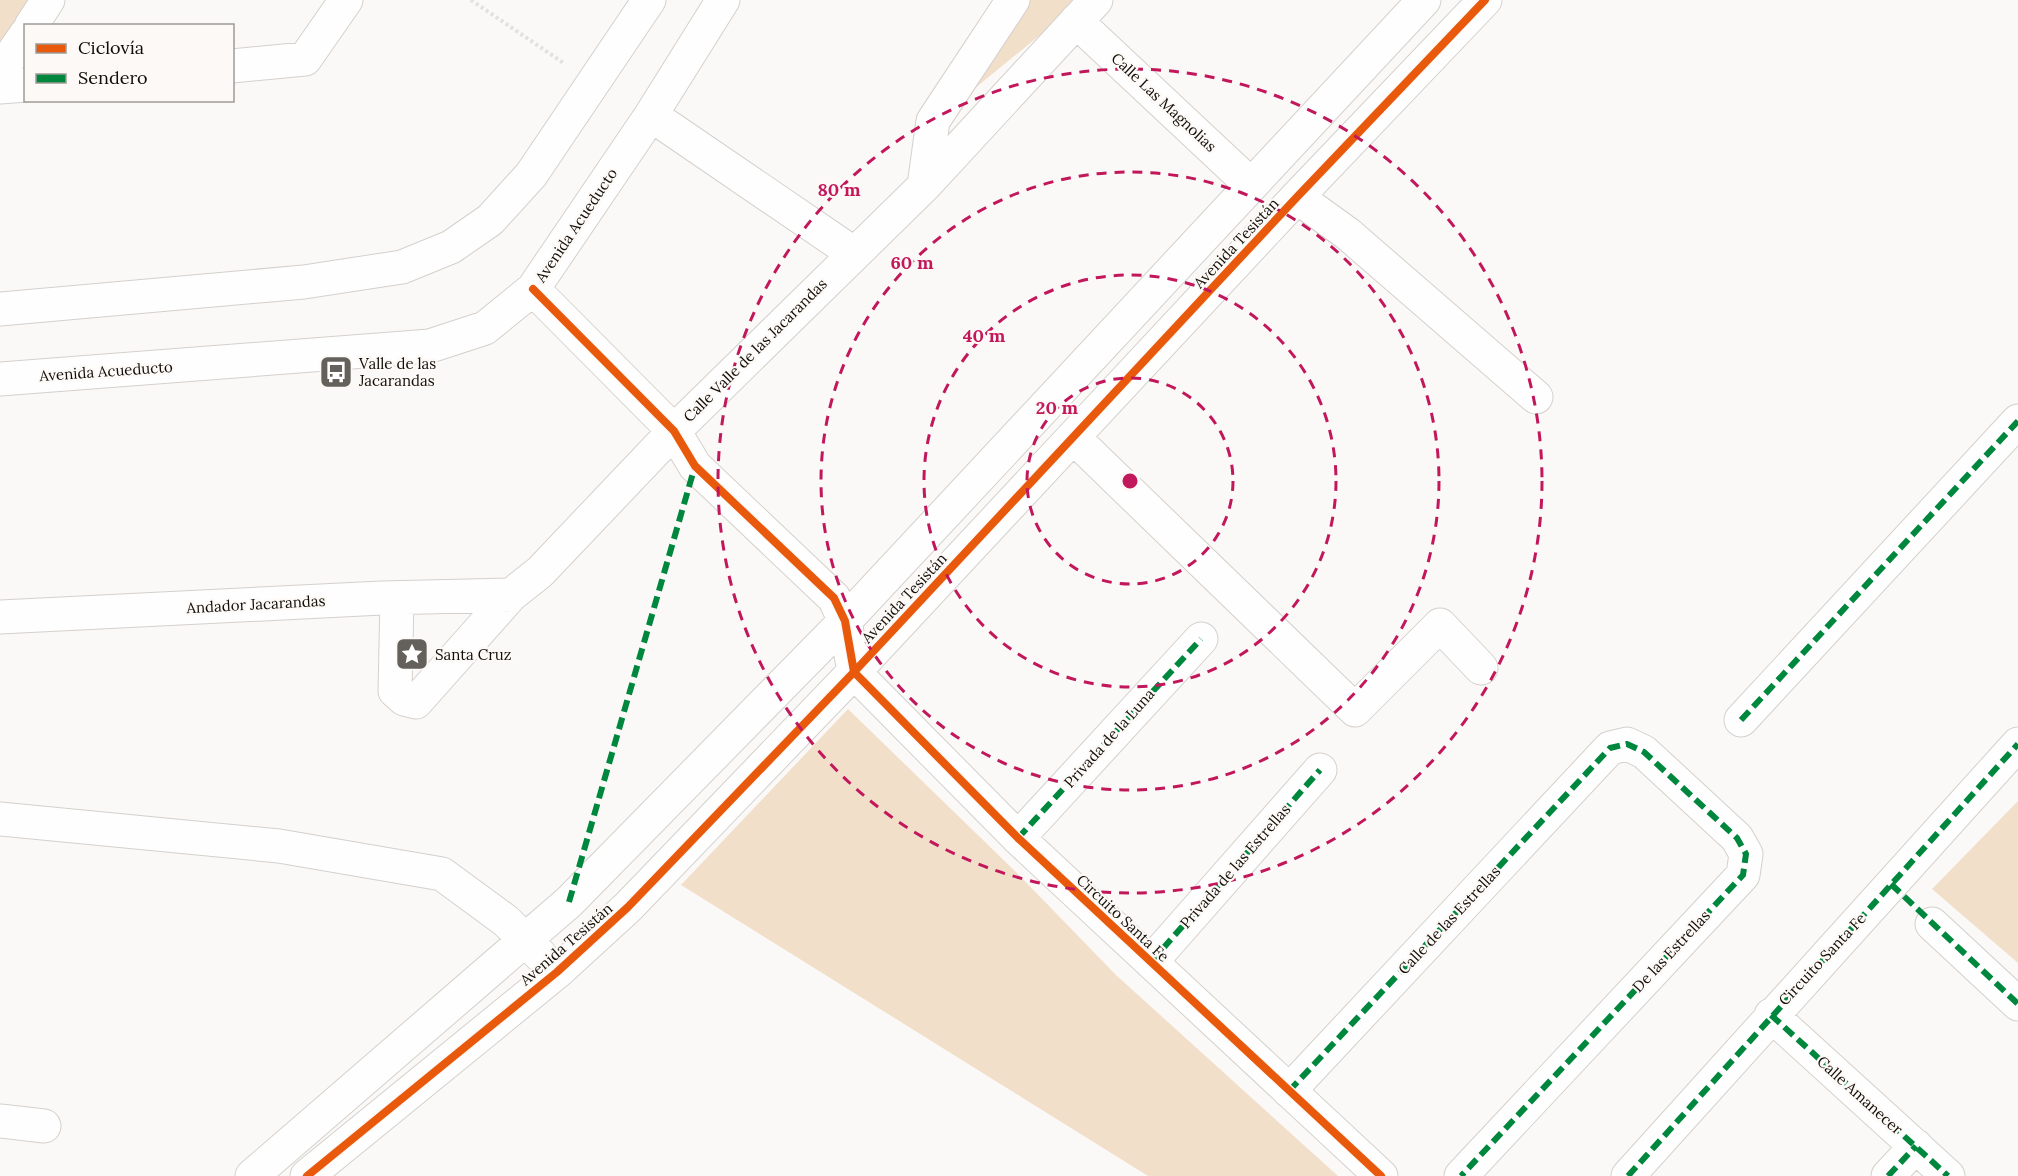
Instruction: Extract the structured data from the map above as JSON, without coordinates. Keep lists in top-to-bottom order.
{
  "streets": {
    "street": [
      "Calle Las Magnolias",
      "Avenida Acueducto",
      "Avenida Tesistán",
      "Calle Valle de las Jacarandas",
      "Andador Jacarandas",
      "Privada de la Luna",
      "Privada de las Estrellas",
      "Circuito Santa Fe",
      "Calle de las Estrellas",
      "De las Estrellas",
      "Calle Amanecer"
    ]
  },
  "crossings": [
    ["Calle Las Magnolias", "Avenida Tesistán"],
    ["Calle Las Magnolias", "Calle Valle de las Jacarandas"],
    ["Avenida Tesistán", "Circuito Santa Fe"],
    ["Calle Valle de las Jacarandas", "Andador Jacarandas"],
    ["Privada de la Luna", "Circuito Santa Fe"],
    ["Privada de las Estrellas", "Circuito Santa Fe"],
    ["Circuito Santa Fe", "Calle de las Estrellas"],
    ["Circuito Santa Fe", "Calle Amanecer"],
    ["Calle de las Estrellas", "De las Estrellas"]
  ],
  "places": {
    "bus stop": ["Valle de las Jacarandas"],
    "place": ["Santa Cruz"]
  },
  "legend": ["Ciclovía", "Sendero"],
  "rings": [
    "80 m",
    "60 m",
    "40 m",
    "20 m"
  ]
}
